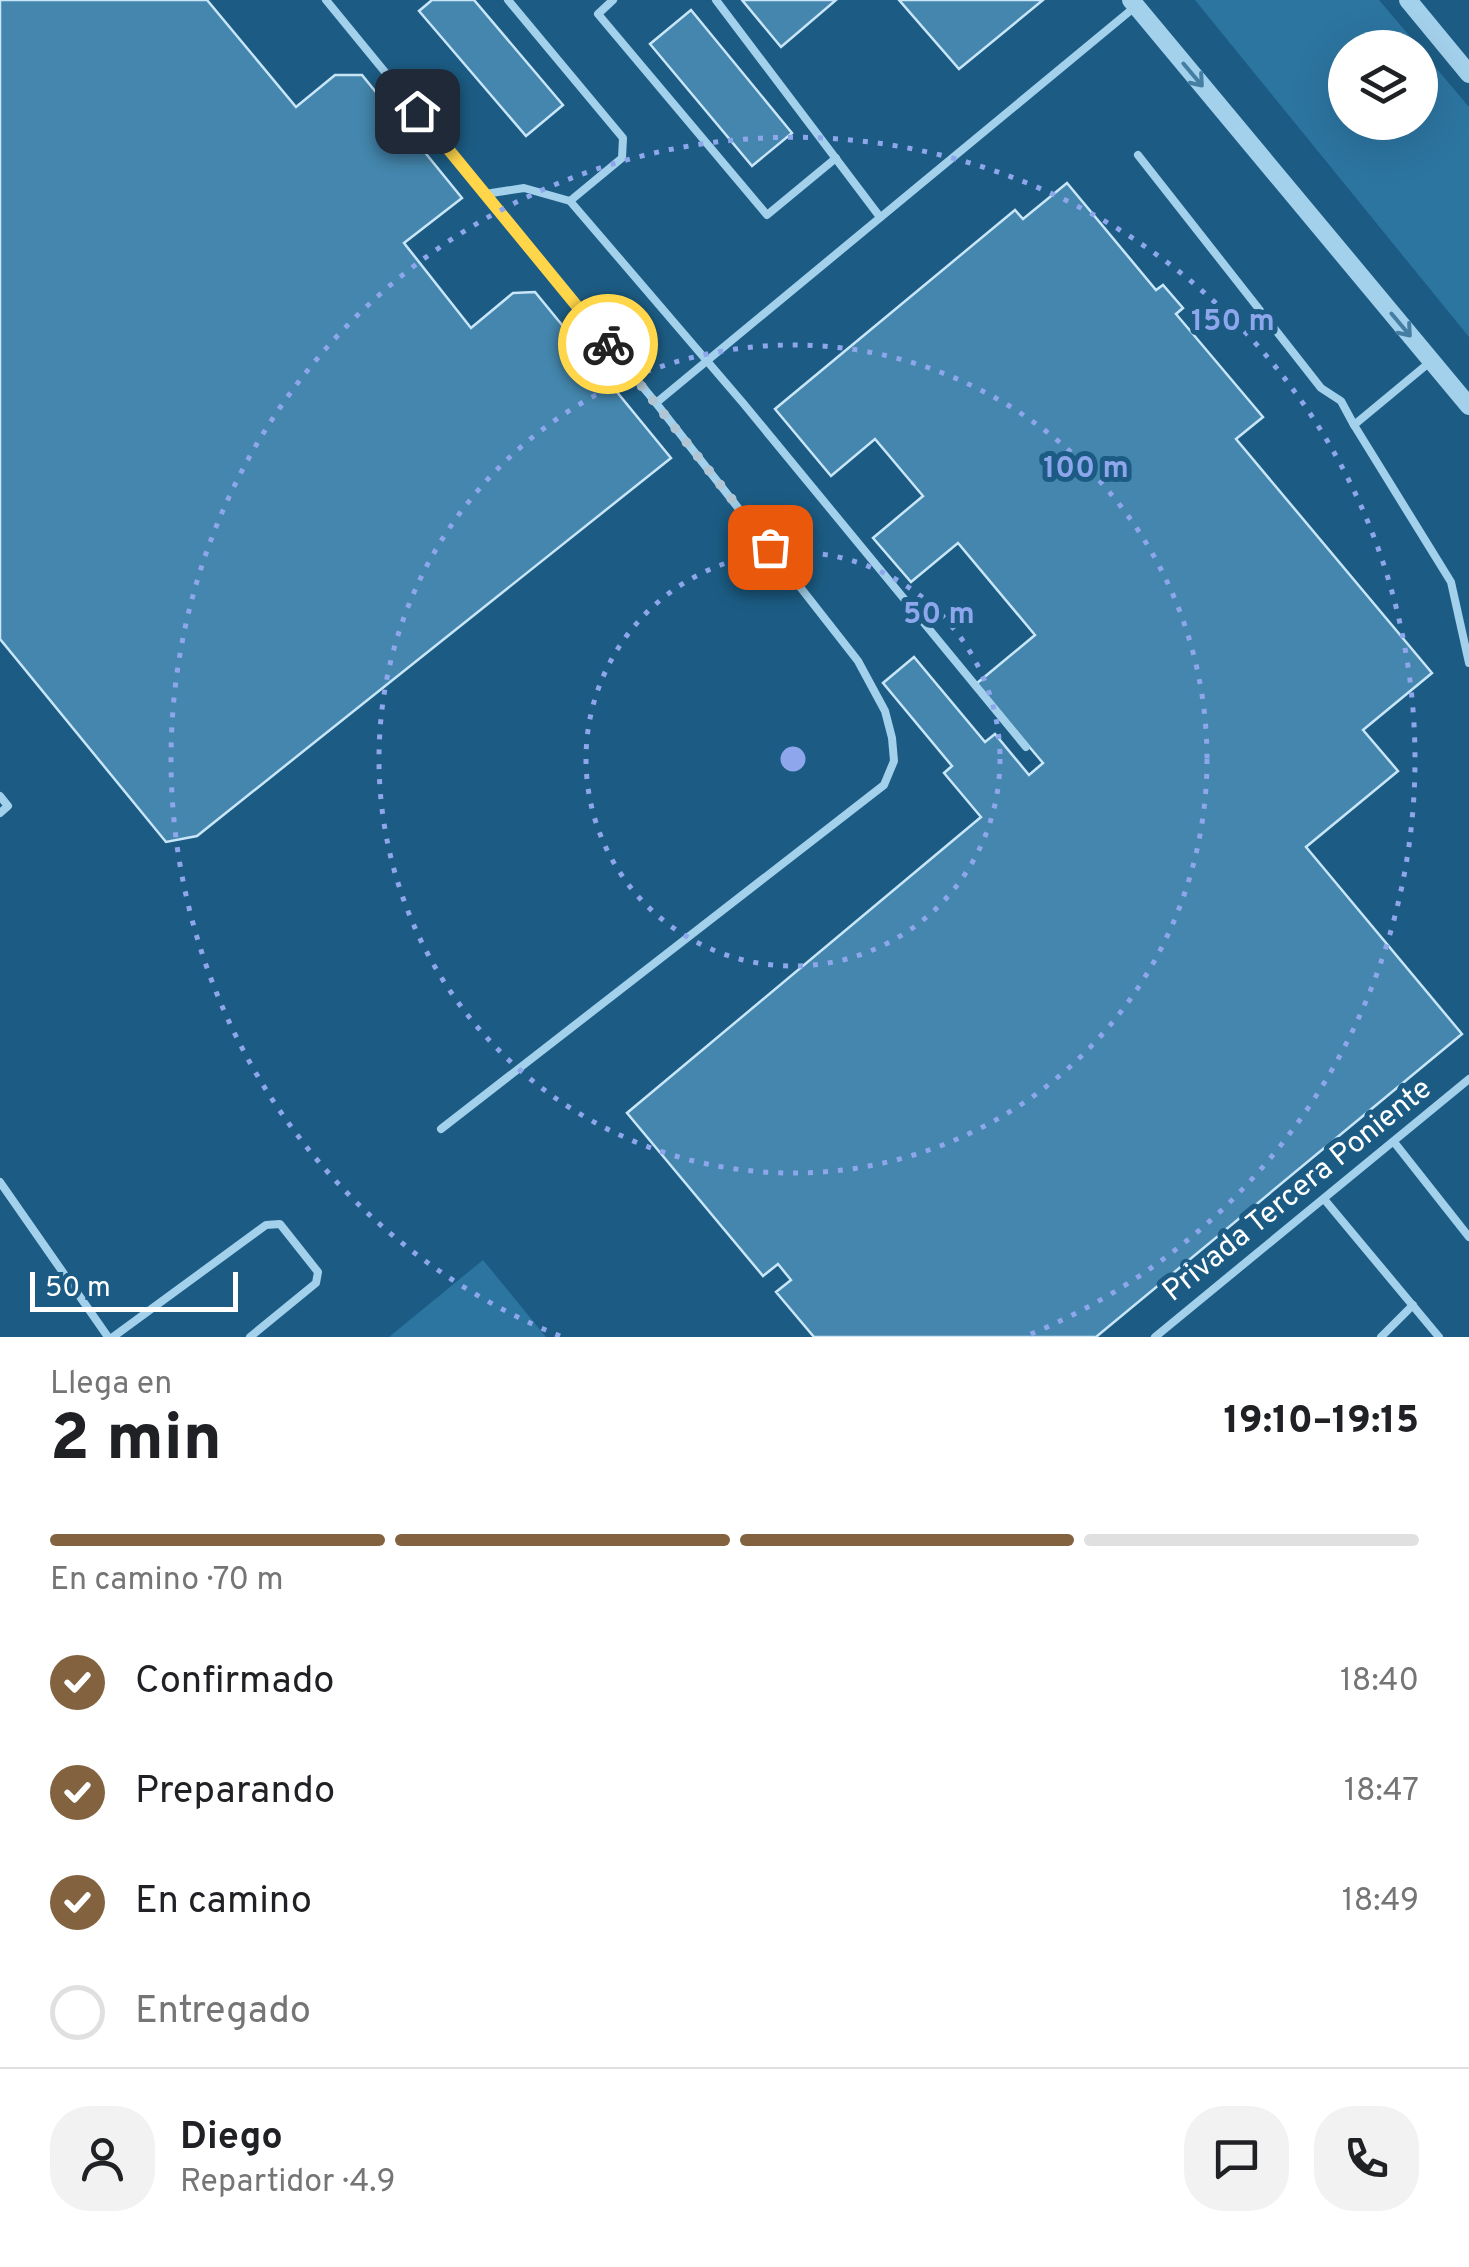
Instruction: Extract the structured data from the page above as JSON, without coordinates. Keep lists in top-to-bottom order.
{
  "streets": {
    "lane": ["Privada Tercera Poniente"]
  },
  "scale_bar": "50 m",
  "page": {
    "scale": "50 m",
    "heading": ["2 min", "Llega en", "19:10–19:15"],
    "panel": ["Diego", "Repartidor · 4.9"],
    "bar": "En camino · 70 m",
    "list": [
      ["Confirmado", "18:40"],
      ["Preparando", "18:47"],
      ["En camino", "18:49"],
      "Entregado"
    ]
  },
  "rings": ["150 m", "100 m", "50 m"]
}
